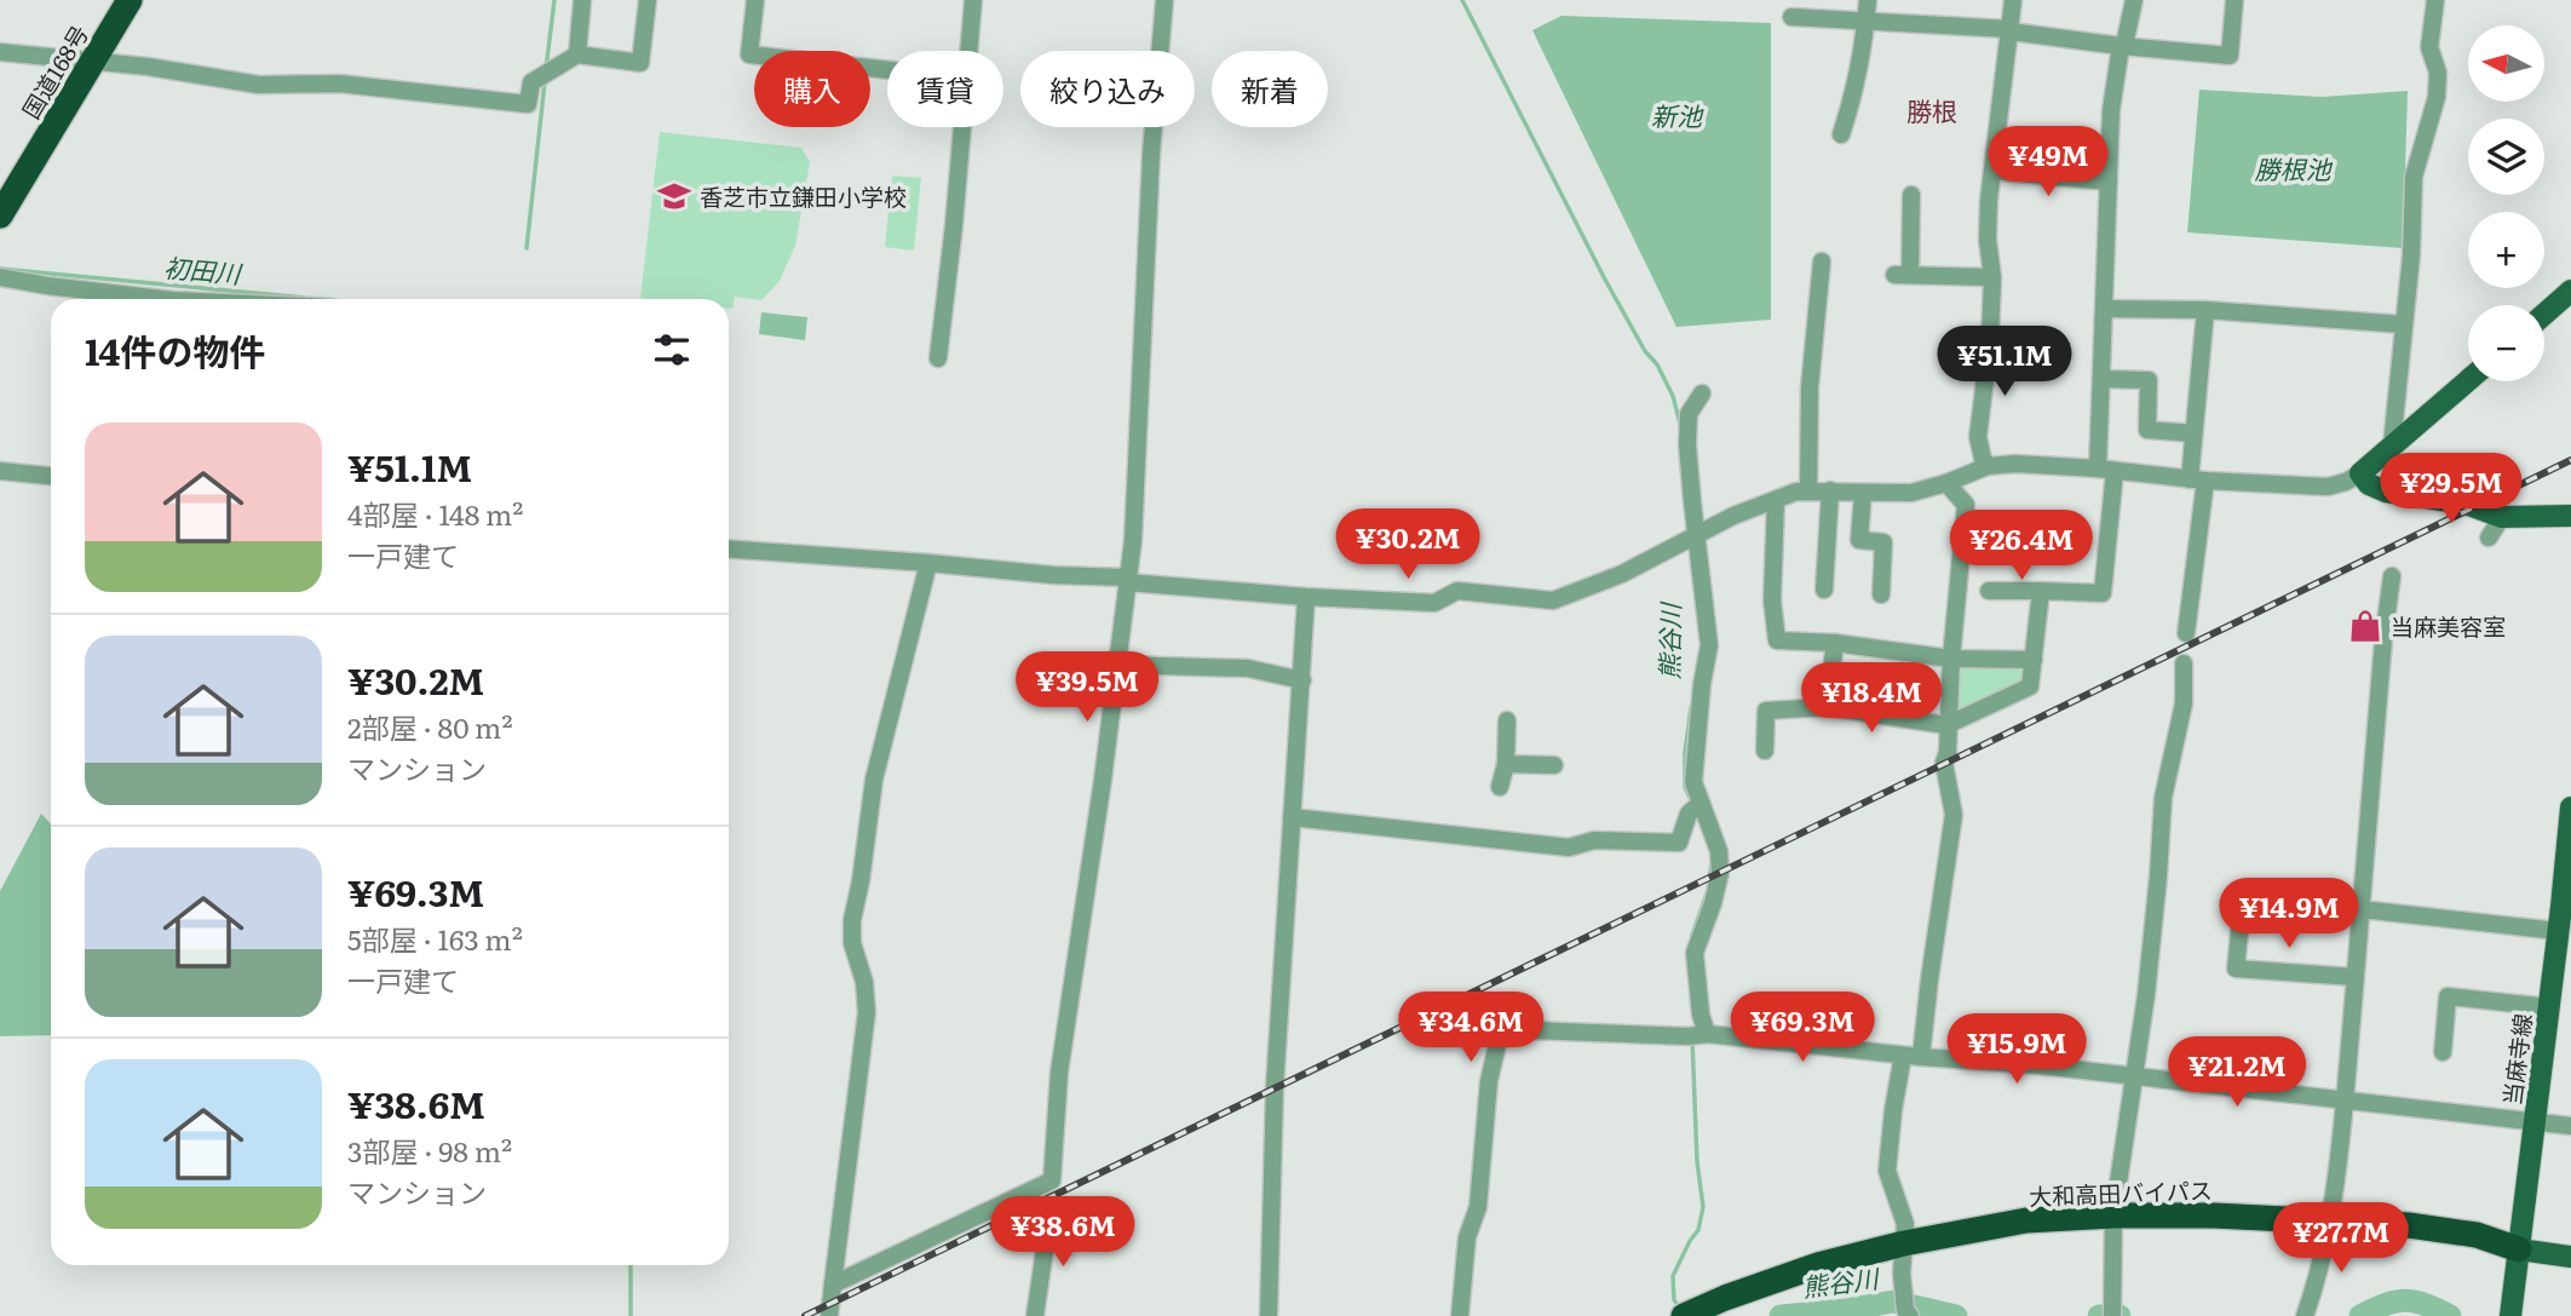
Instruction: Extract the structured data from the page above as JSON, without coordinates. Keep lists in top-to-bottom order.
{
  "streets": {
    "highway": ["国道168号", "大和高田バイパス"],
    "main road": ["当麻寺線"]
  },
  "crossings": [
    ["当麻寺線", "大和高田バイパス"]
  ],
  "districts": ["勝根"],
  "water": [
    "新池",
    "勝根池",
    "初田川",
    "熊谷川"
  ],
  "places": {
    "school or university": ["香芝市立鎌田小学校"],
    "shop": ["当麻美容室"]
  },
  "north": "left",
  "page": {
    "map_buttons": ["+", "−"],
    "chip": [
      "購入",
      "賃貸",
      "絞り込み",
      "新着"
    ],
    "price": [
      "¥49M",
      "¥51.1M",
      "¥29.5M",
      "¥30.2M",
      "¥26.4M",
      "¥39.5M",
      "¥18.4M",
      "¥14.9M",
      "¥34.6M",
      "¥69.3M",
      "¥15.9M",
      "¥21.2M",
      "¥38.6M",
      "¥27.7M"
    ],
    "heading": "14件の物件",
    "list": [
      {
        "name": "¥51.1M",
        "note": "4部屋 · 148 m² · 一戸建て"
      },
      {
        "name": "¥30.2M",
        "note": "2部屋 · 80 m² · マンション"
      },
      {
        "name": "¥69.3M",
        "note": "5部屋 · 163 m² · 一戸建て"
      },
      {
        "name": "¥38.6M",
        "note": "3部屋 · 98 m² · マンション"
      }
    ]
  }
}
